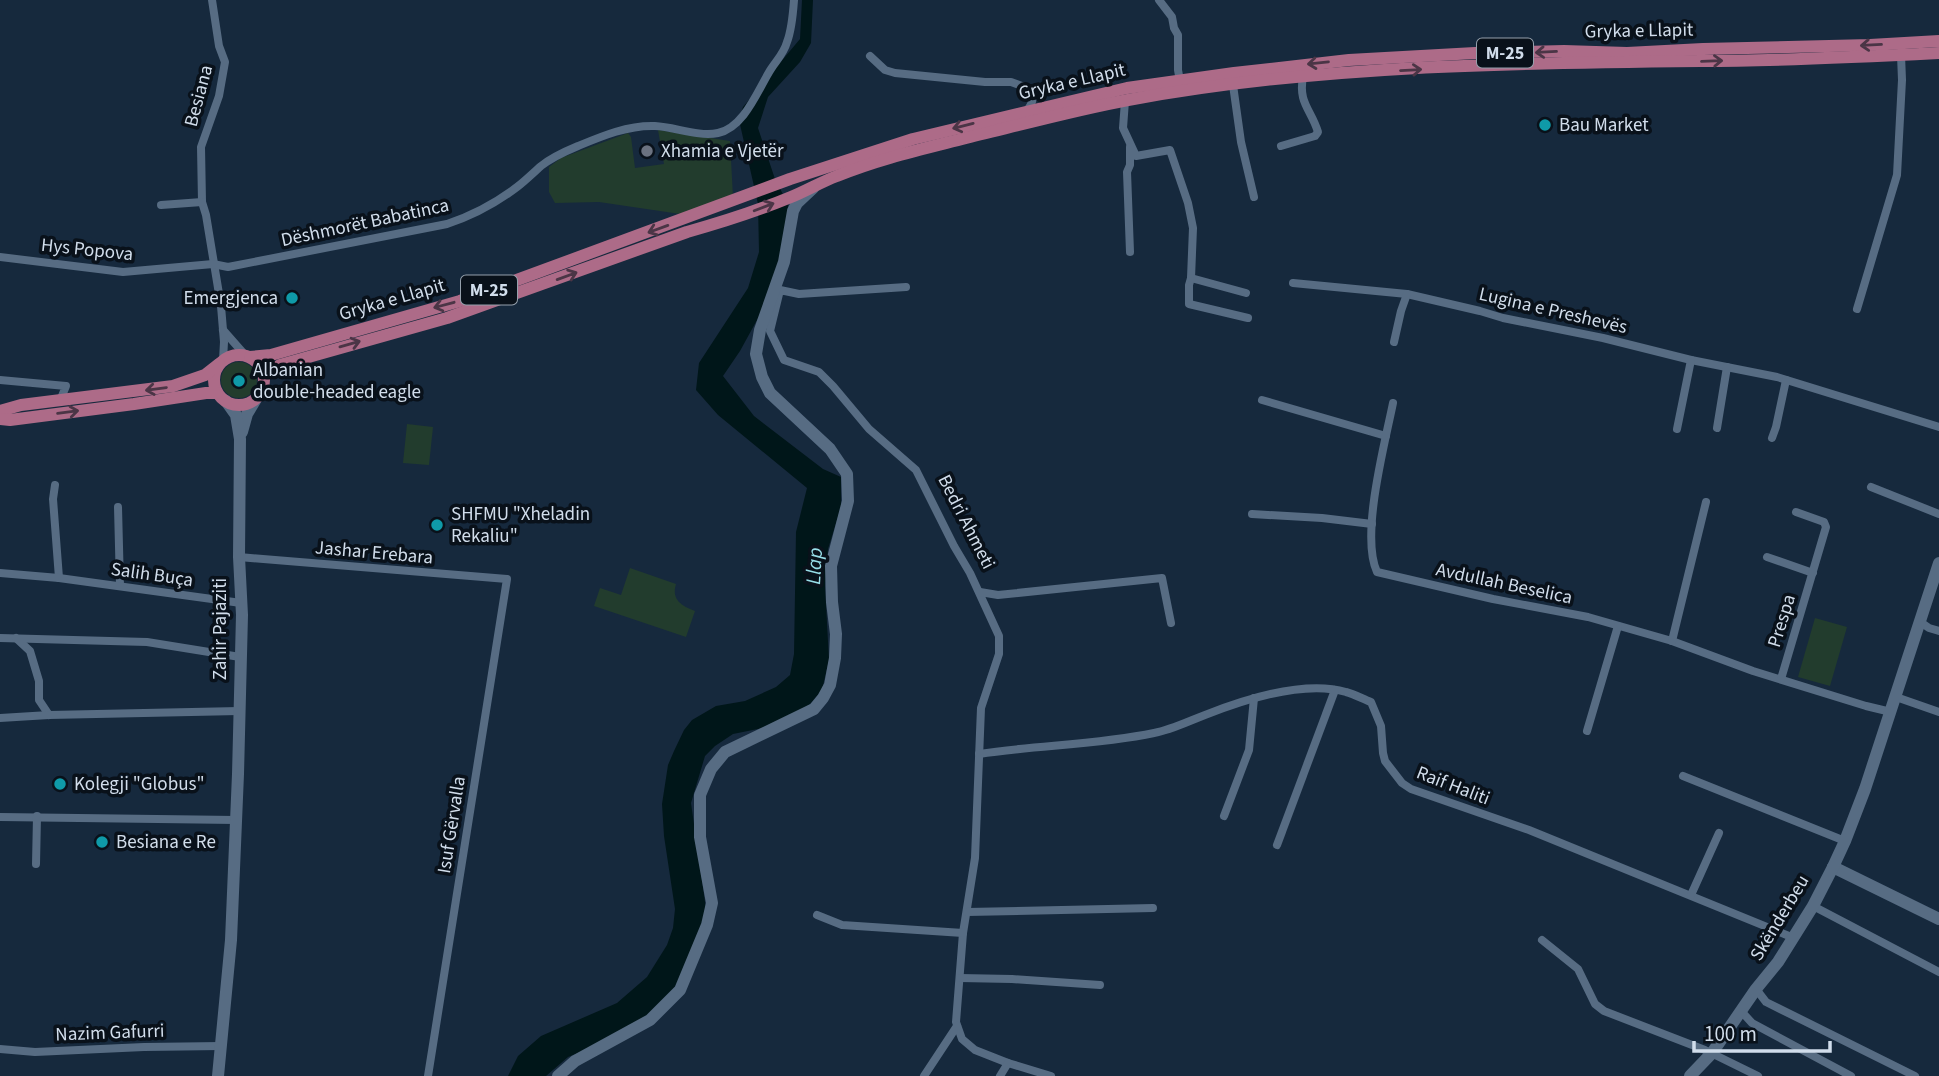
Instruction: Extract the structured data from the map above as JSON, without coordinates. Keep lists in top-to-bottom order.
{
  "streets": {
    "main road": [
      "Gryka e Llapit",
      "M-25",
      "Zahir Pajaziti",
      "Skënderbeu"
    ],
    "street": [
      "Besiana",
      "Dëshmorët Babatinca",
      "Hys Popova",
      "Lugina e Preshevës",
      "Bedri Ahmeti",
      "Jashar Erebara",
      "Salih Buça",
      "Avdullah Beselica",
      "Prespa",
      "Raif Haliti",
      "Isuf Gërvalla",
      "Nazim Gafurri"
    ]
  },
  "crossings": [
    ["Gryka e Llapit", "M-25"],
    ["Gryka e Llapit", "Besiana"],
    ["Gryka e Llapit", "Zahir Pajaziti"],
    ["M-25", "Besiana"],
    ["M-25", "Zahir Pajaziti"],
    ["Besiana", "Dëshmorët Babatinca"],
    ["Besiana", "Hys Popova"],
    ["Besiana", "Zahir Pajaziti"],
    ["Dëshmorët Babatinca", "Hys Popova"],
    ["Bedri Ahmeti", "Raif Haliti"],
    ["Jashar Erebara", "Zahir Pajaziti"],
    ["Jashar Erebara", "Isuf Gërvalla"],
    ["Salih Buça", "Zahir Pajaziti"],
    ["Avdullah Beselica", "Prespa"],
    ["Avdullah Beselica", "Skënderbeu"],
    ["Zahir Pajaziti", "Nazim Gafurri"],
    ["Raif Haliti", "Skënderbeu"]
  ],
  "water": ["Llap"],
  "places": [
    "Bau Market",
    "Xhamia e Vjetër",
    "Emergjenca",
    "Albanian double-headed eagle",
    "SHFMU \"Xheladin Rekaliu\"",
    "Kolegji \"Globus\"",
    "Besiana e Re"
  ],
  "scale_bar": "100 m"
}
